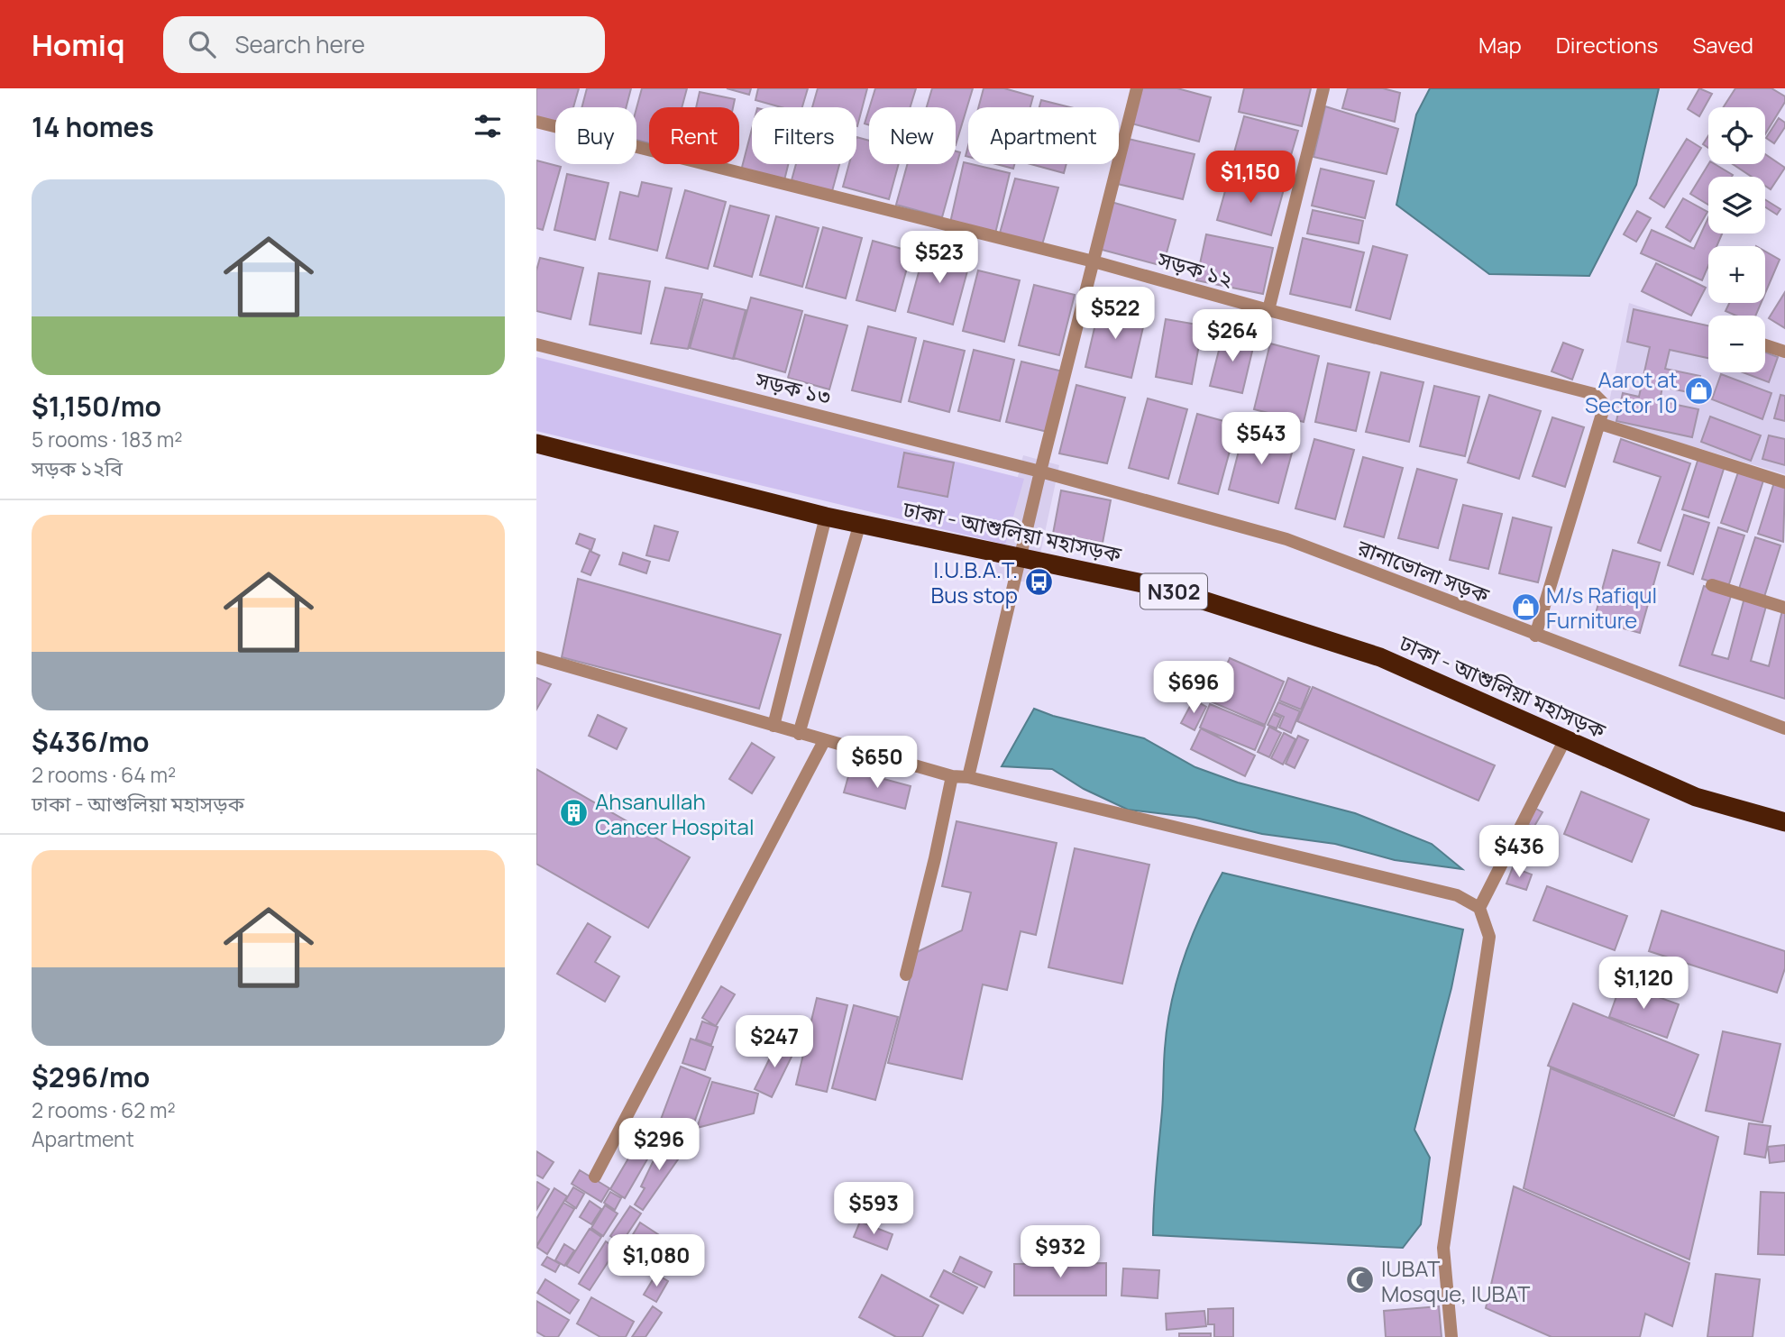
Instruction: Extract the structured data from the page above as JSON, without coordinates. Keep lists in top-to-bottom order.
{
  "streets": {
    "highway": ["ঢাকা - আশুলিয়া মহাসড়ক", "N302"],
    "street": ["সড়ক ১২", "সড়ক ১৩", "রানাভোলা সড়ক"]
  },
  "crossings": [
    ["সড়ক ১২", "রানাভোলা সড়ক"],
    ["সড়ক ১৩", "রানাভোলা সড়ক"]
  ],
  "places": {
    "shop": ["Aarot at Sector 10", "M/s Rafiqul Furniture"],
    "bus stop": ["I.U.B.A.T. Bus stop"],
    "building": ["Ahsanullah Cancer Hospital"],
    "mosque": ["IUBAT Mosque, IUBAT"]
  },
  "page": {
    "header": "Homiq",
    "search": "Search here",
    "nav": ["Map", "Directions", "Saved"],
    "heading": "14 homes",
    "map_buttons": ["+", "−"],
    "chip": [
      "Buy",
      "Rent",
      "Filters",
      "New",
      "Apartment"
    ],
    "price": [
      "$1,150",
      "$523",
      "$522",
      "$264",
      "$543",
      "$696",
      "$650",
      "$436",
      "$1,120",
      "$247",
      "$296",
      "$593",
      "$932",
      "$1,080"
    ],
    "list": [
      {
        "name": "$1,150/mo",
        "note": "5 rooms · 183 m² · সড়ক ১২বি"
      },
      {
        "name": "$436/mo",
        "note": "2 rooms · 64 m² · ঢাকা - আশুলিয়া মহাসড়ক"
      },
      {
        "name": "$296/mo",
        "note": "2 rooms · 62 m² · Apartment"
      }
    ]
  }
}
